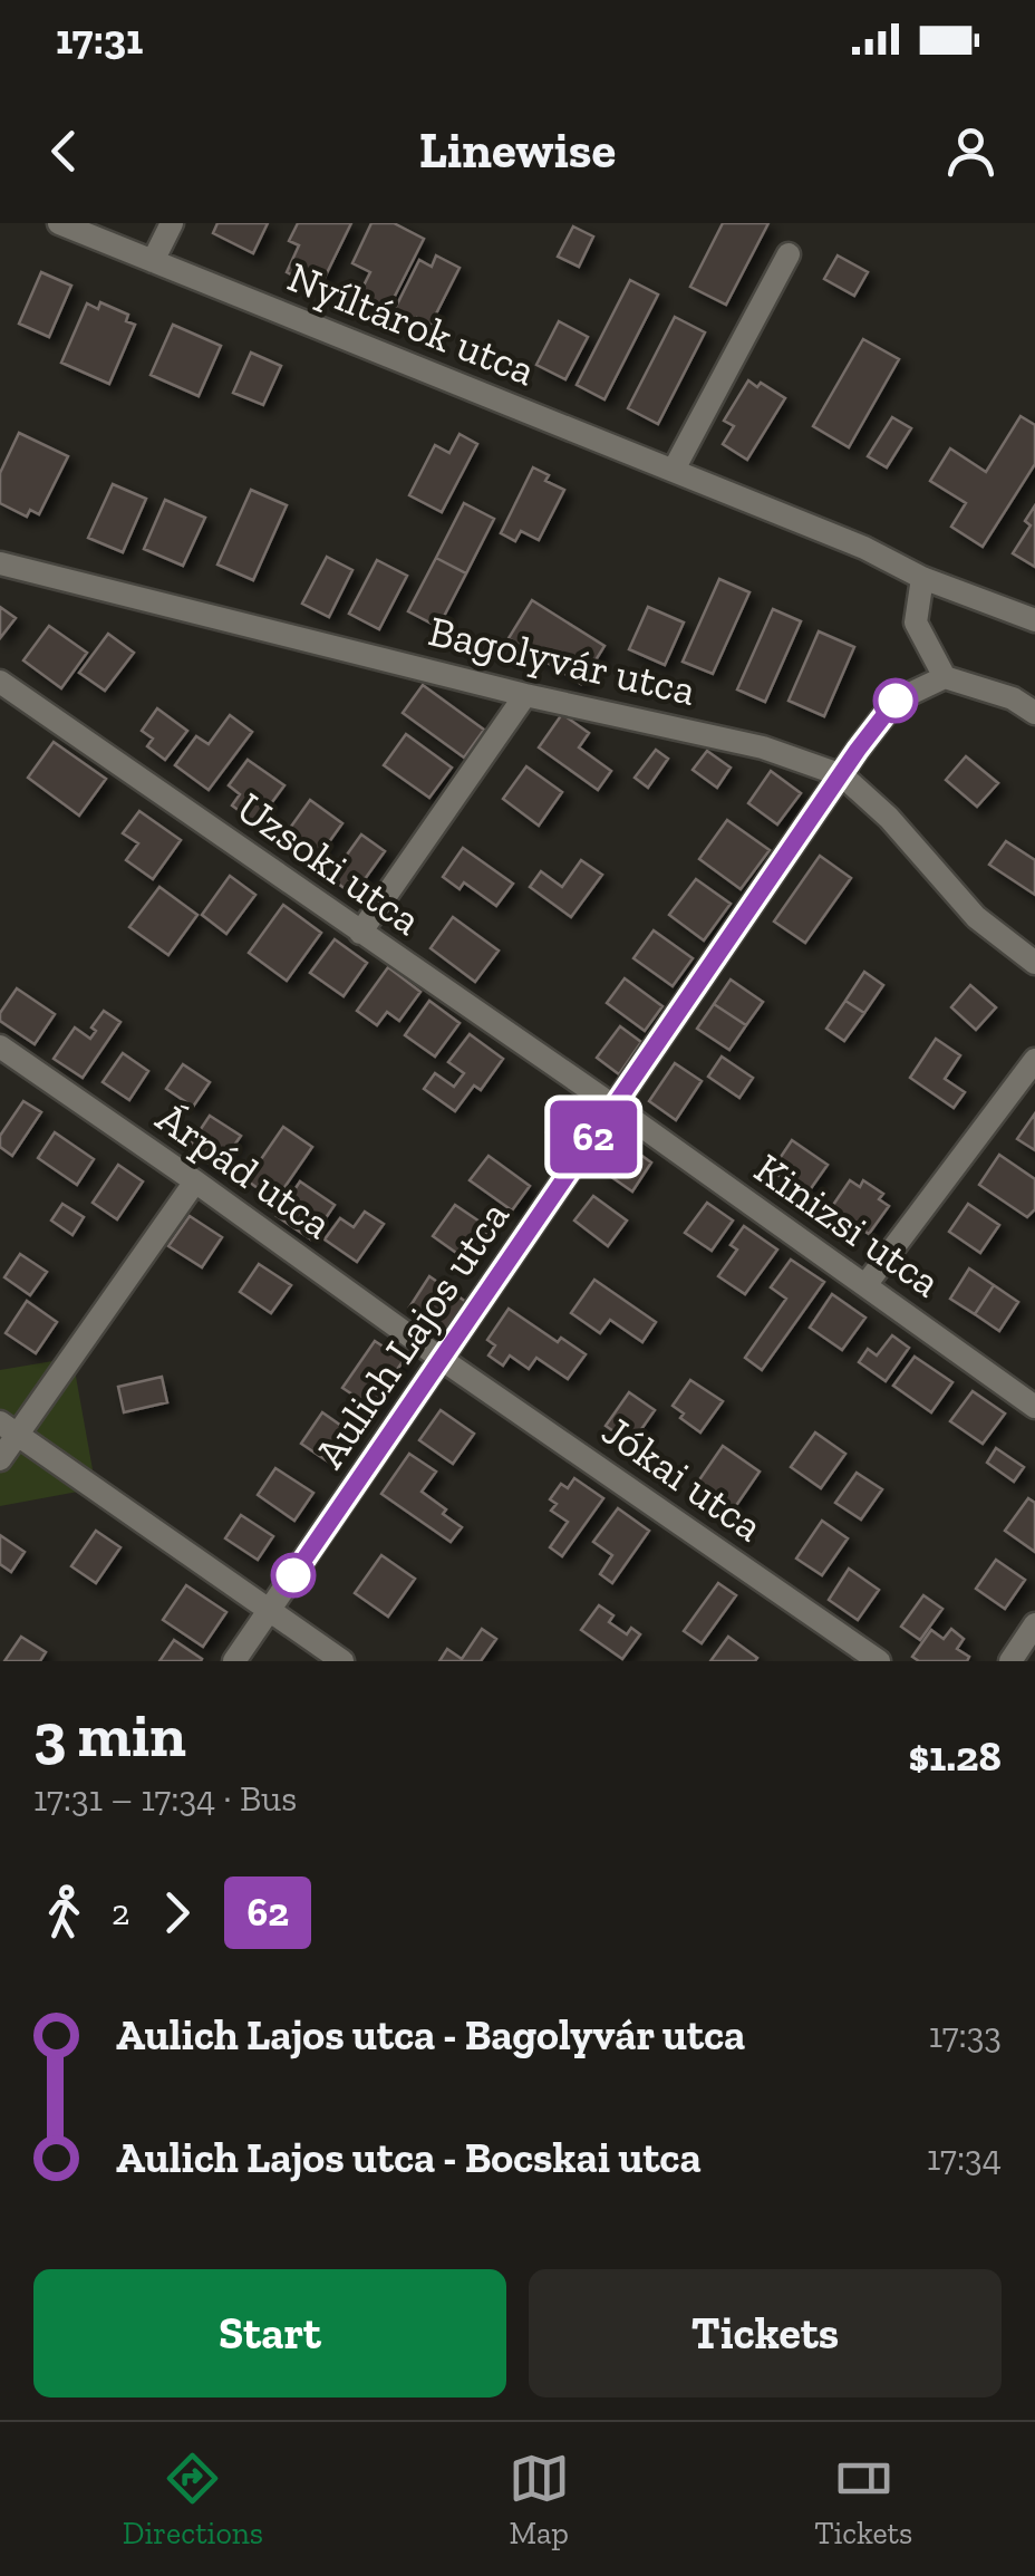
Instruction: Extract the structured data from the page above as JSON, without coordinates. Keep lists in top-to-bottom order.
{
  "streets": {
    "street": [
      "Nyíltárok utca",
      "Bagolyvár utca",
      "Uzsoki utca",
      "Árpád utca",
      "Kinizsi utca",
      "Aulich Lajos utca",
      "Jókai utca"
    ]
  },
  "crossings": [
    ["Bagolyvár utca", "Aulich Lajos utca"],
    ["Uzsoki utca", "Kinizsi utca"],
    ["Uzsoki utca", "Aulich Lajos utca"],
    ["Árpád utca", "Aulich Lajos utca"],
    ["Árpád utca", "Jókai utca"],
    ["Kinizsi utca", "Aulich Lajos utca"],
    ["Aulich Lajos utca", "Jókai utca"]
  ],
  "lines": ["bus line 62"],
  "page": {
    "status": "17:31",
    "header": "Linewise",
    "on_map": "62",
    "heading": ["3 min", "17:31 – 17:34 · Bus", "$1.28"],
    "legs": ["2", "62"],
    "list": [
      {
        "name": "Aulich Lajos utca - Bagolyvár utca",
        "value": "17:33"
      },
      {
        "name": "Aulich Lajos utca - Bocskai utca",
        "value": "17:34"
      }
    ],
    "buttons": ["Start", "Tickets"],
    "tabs": ["Directions", "Map", "Tickets"]
  }
}
